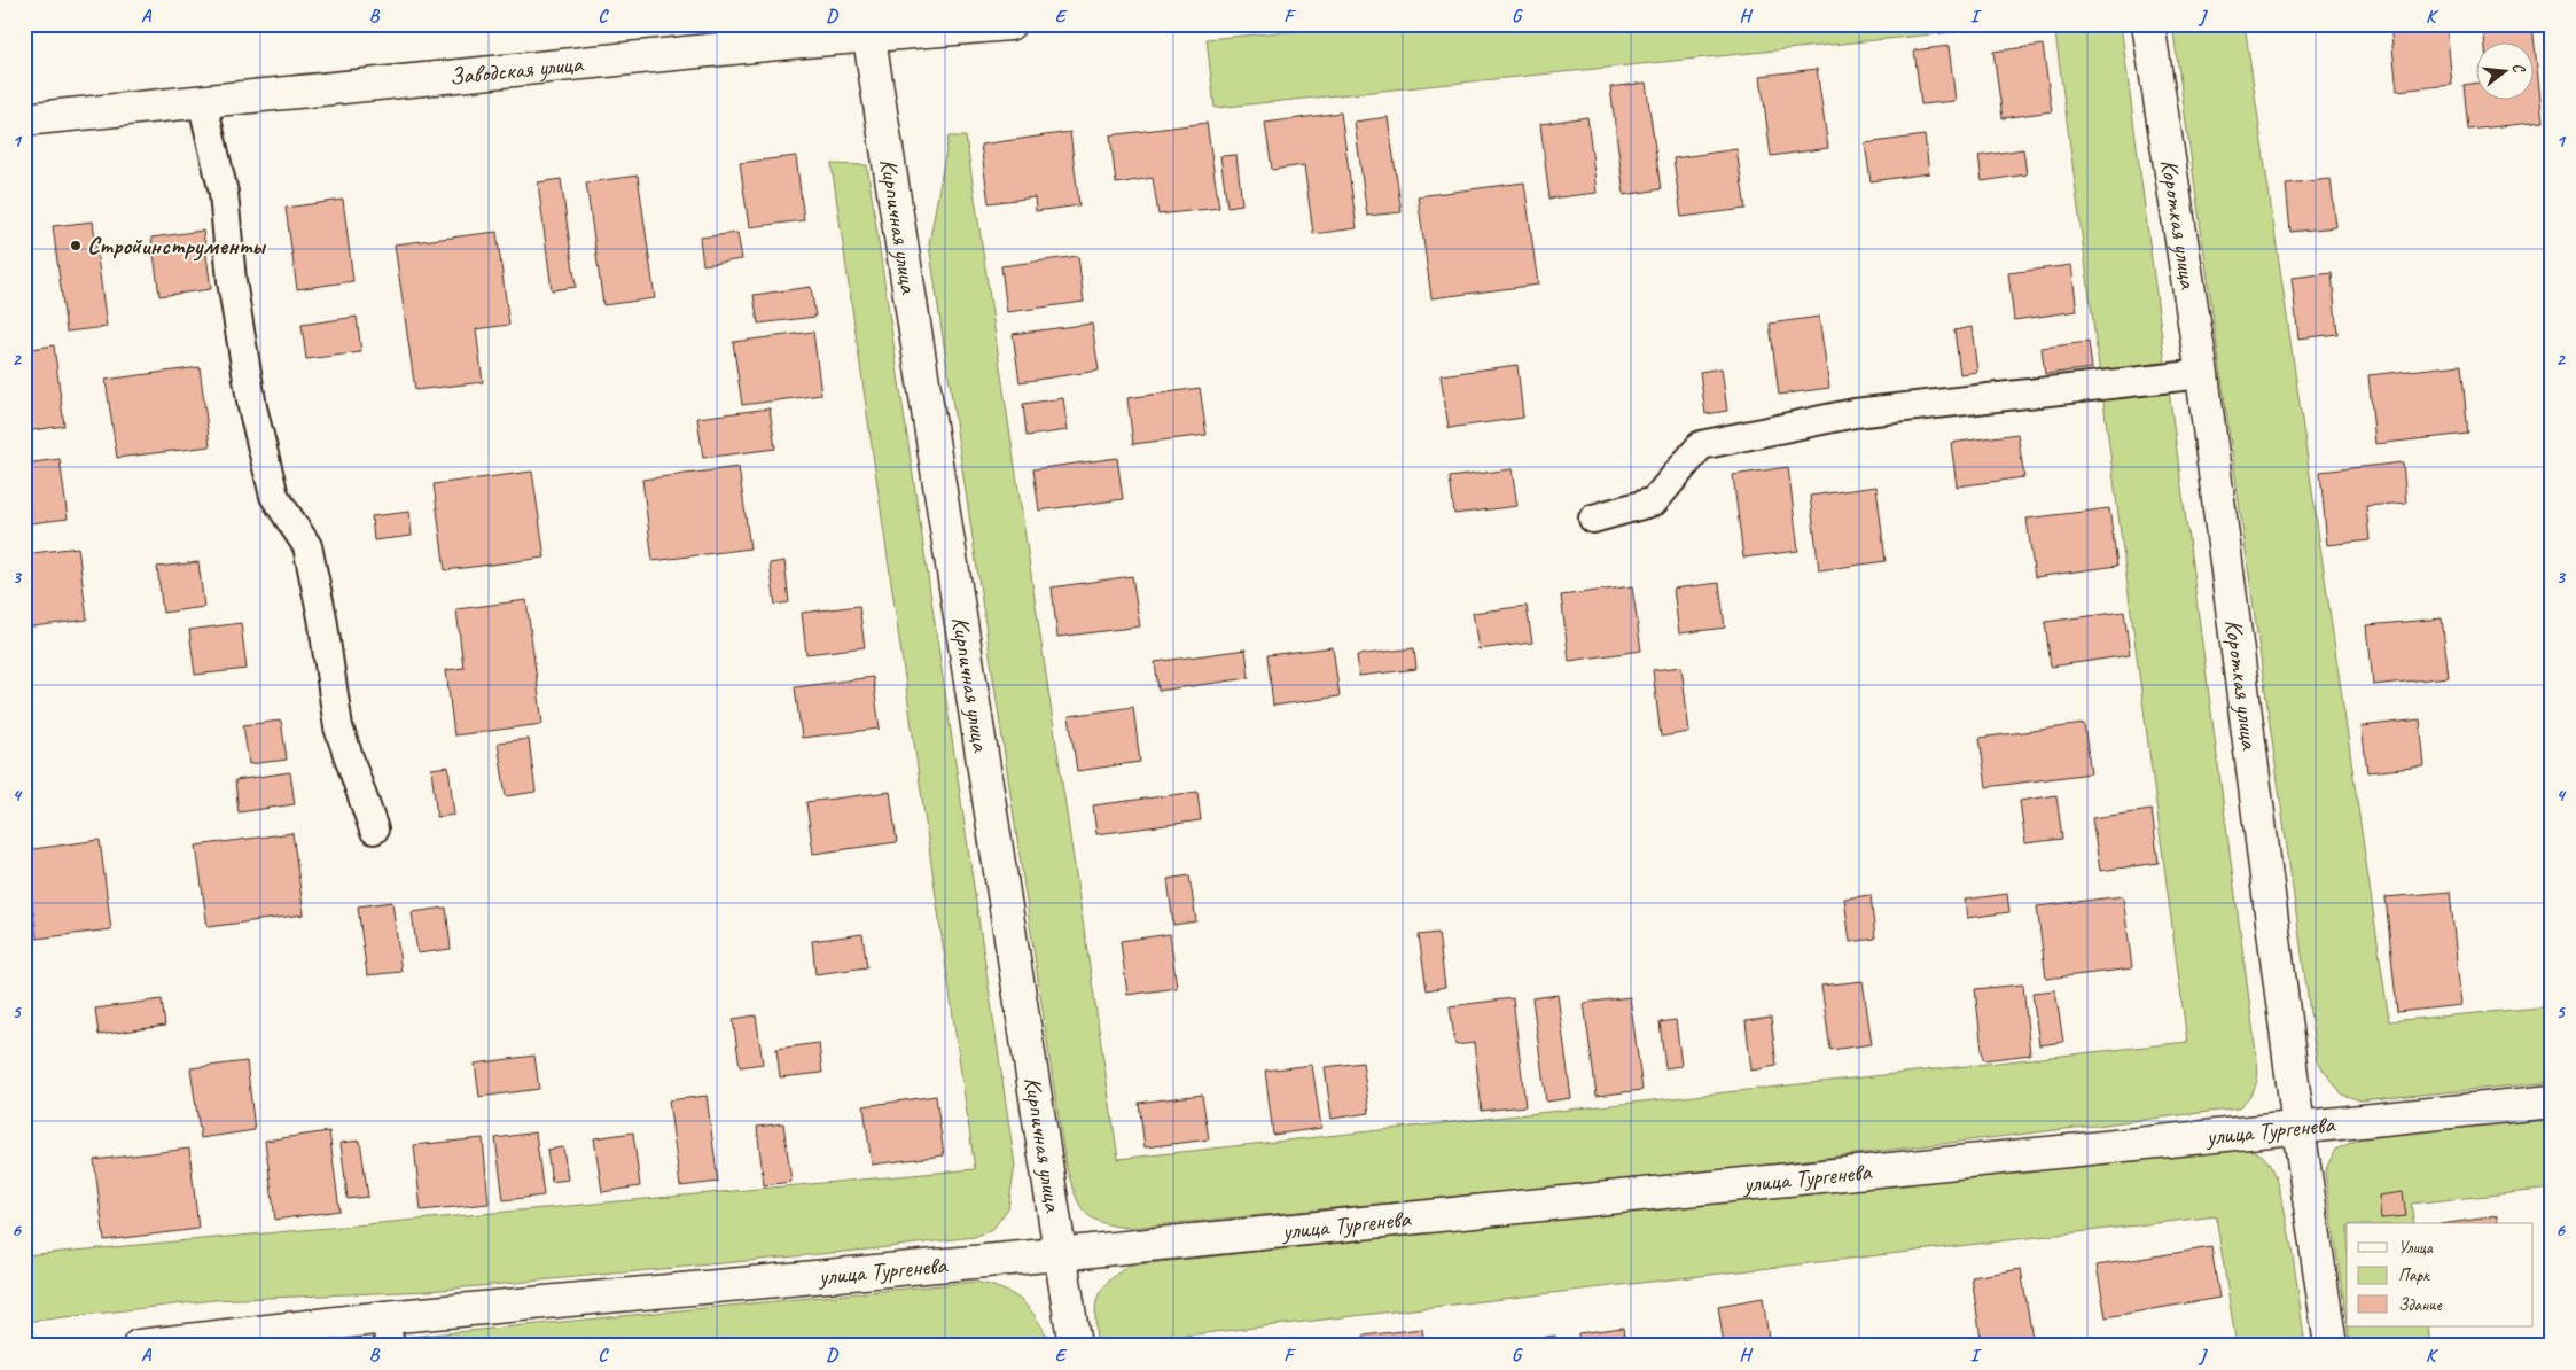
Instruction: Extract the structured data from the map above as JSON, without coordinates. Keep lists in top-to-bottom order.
{
  "streets": {
    "street": [
      "Заводская улица",
      "Короткая улица",
      "Кирпичная улица",
      "улица Тургенева"
    ]
  },
  "crossings": [
    ["Заводская улица", "Кирпичная улица"],
    ["Короткая улица", "улица Тургенева"],
    ["Кирпичная улица", "улица Тургенева"]
  ],
  "places": ["Стройинструменты"],
  "legend": ["Улица", "Парк", "Здание"],
  "north": "right",
  "grid": {
    "columns": [
      "A",
      "B",
      "C",
      "D",
      "E",
      "F",
      "G",
      "H",
      "I",
      "J",
      "K"
    ],
    "rows": [
      "1",
      "2",
      "3",
      "4",
      "5",
      "6"
    ]
  }
}
